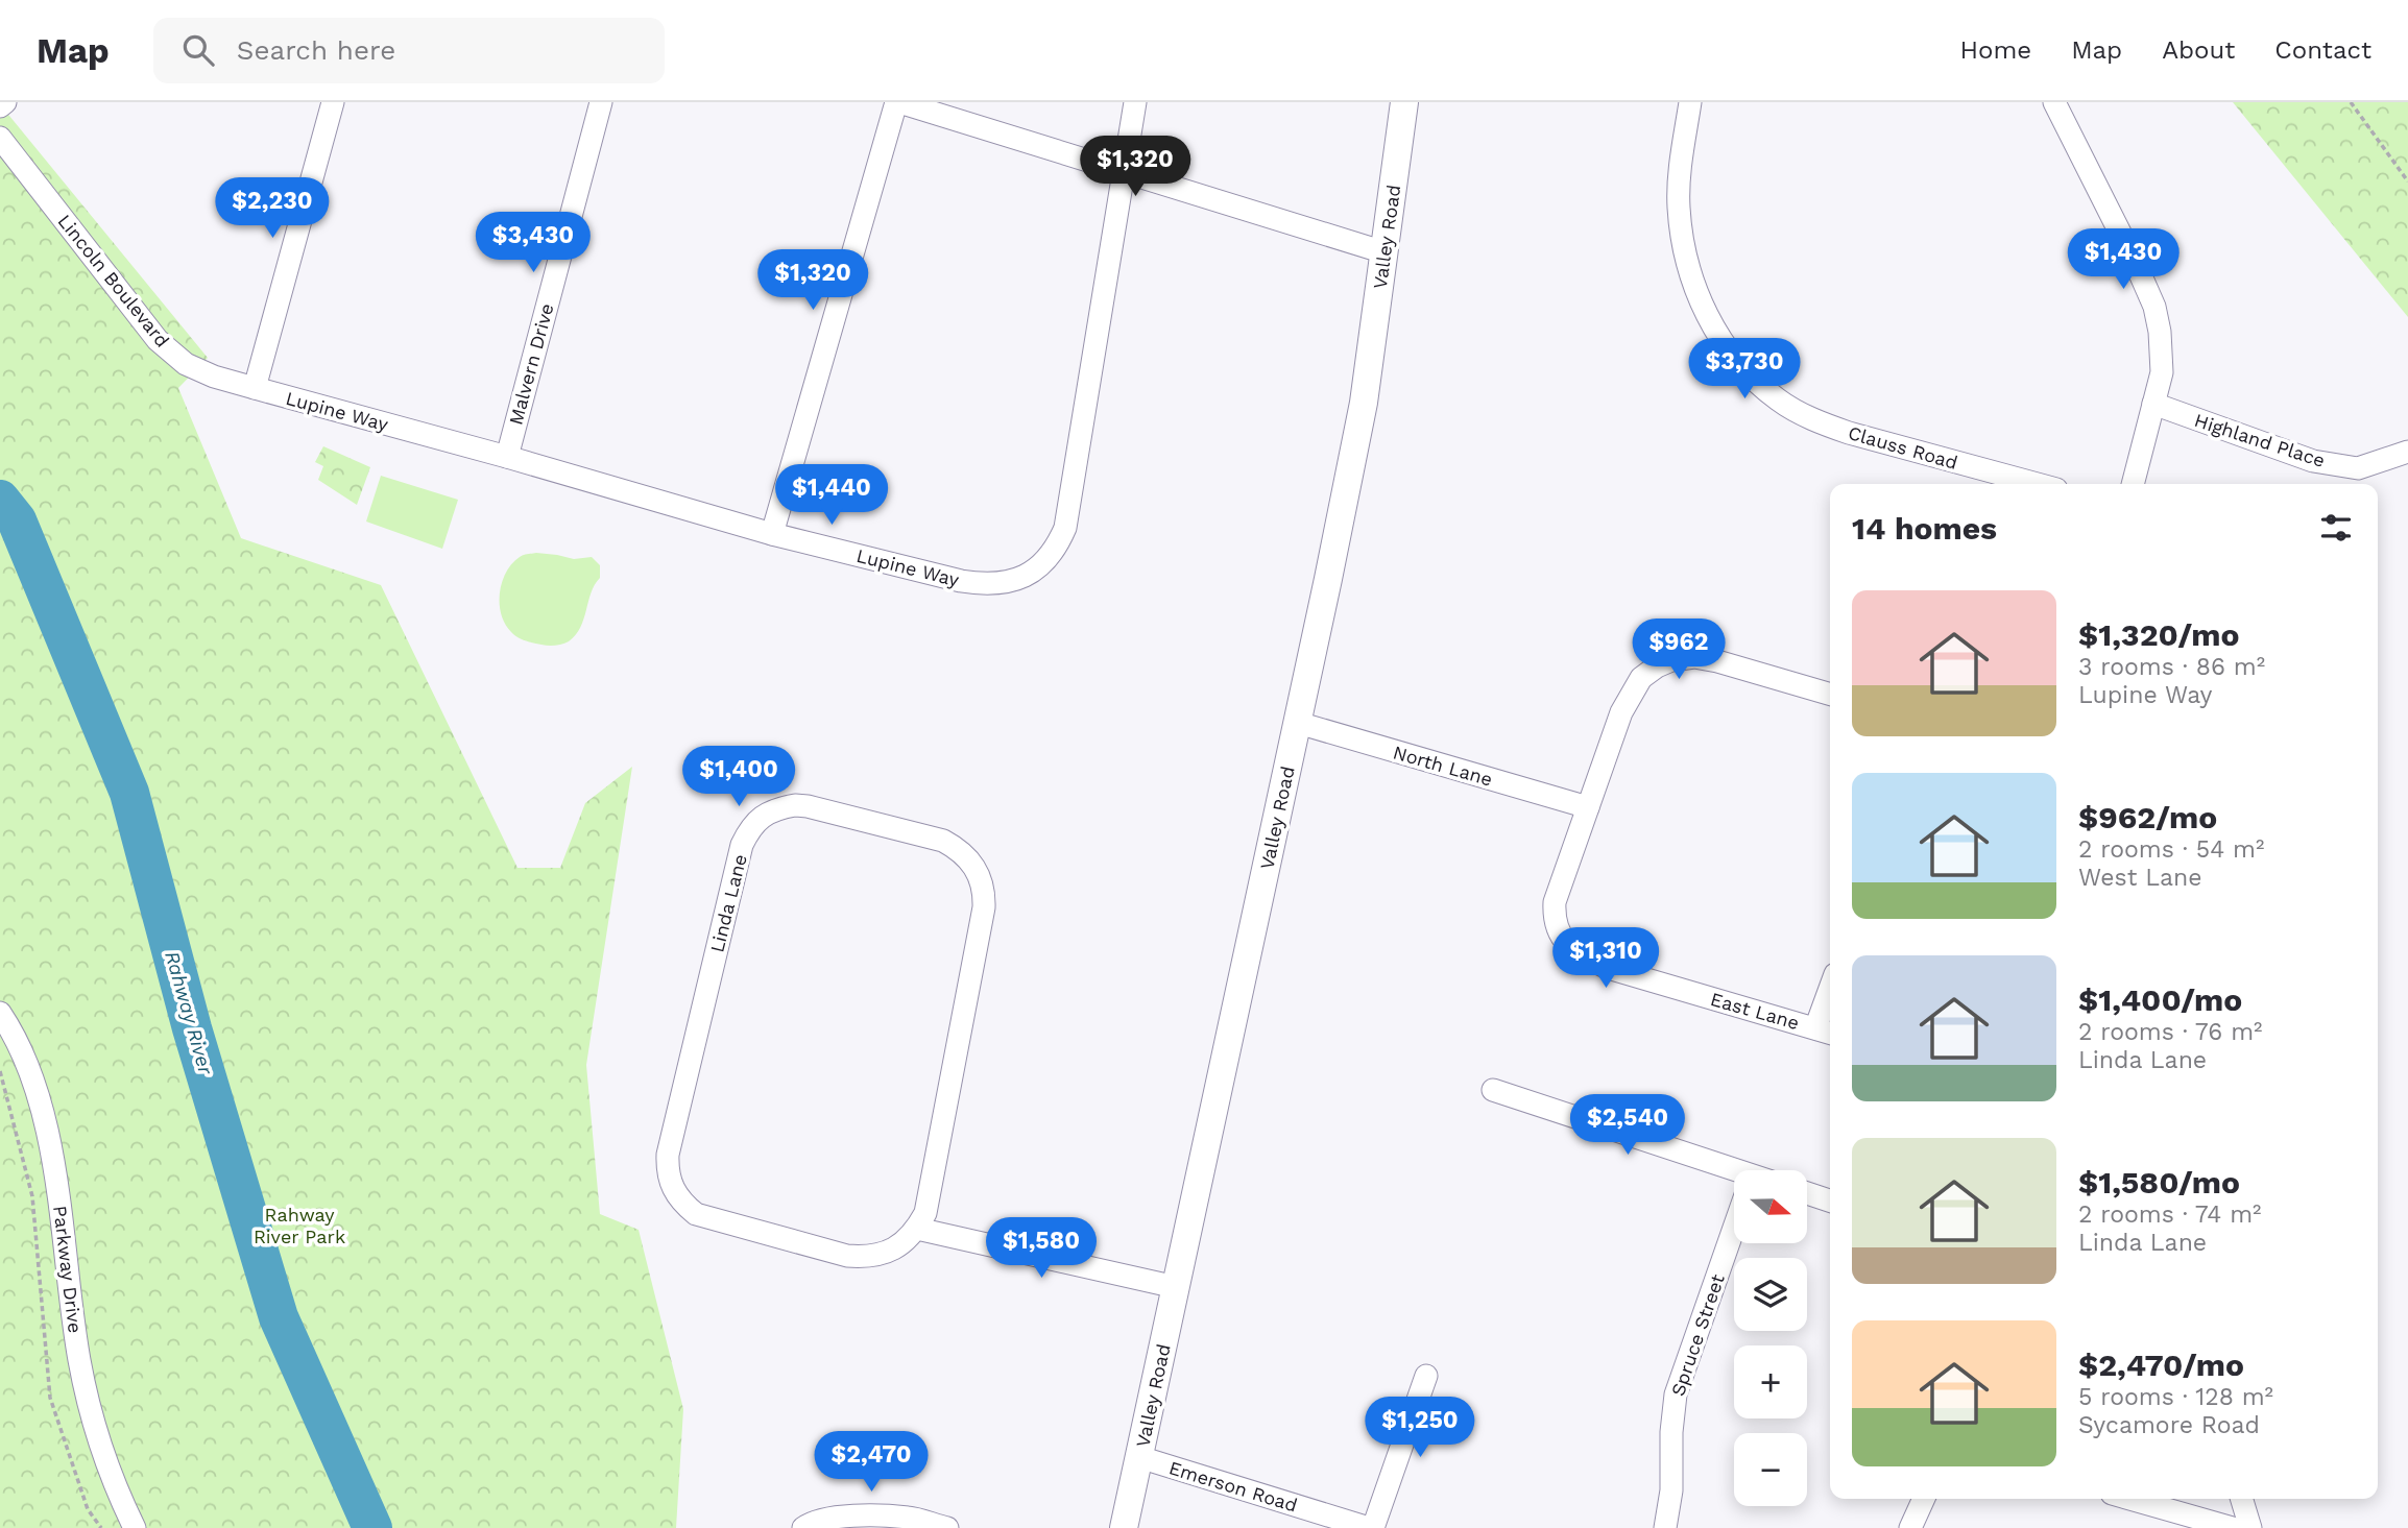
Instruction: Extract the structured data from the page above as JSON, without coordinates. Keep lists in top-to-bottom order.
{
  "streets": {
    "street": [
      "Valley Road",
      "Lincoln Boulevard",
      "Malvern Drive",
      "Lupine Way",
      "Highland Place",
      "Clauss Road",
      "North Lane",
      "Linda Lane",
      "East Lane",
      "Parkway Drive",
      "Spruce Street",
      "Emerson Road"
    ]
  },
  "crossings": [
    ["Valley Road", "North Lane"],
    ["Valley Road", "Emerson Road"],
    ["Lincoln Boulevard", "Lupine Way"],
    ["Malvern Drive", "Lupine Way"],
    ["North Lane", "East Lane"]
  ],
  "water": ["Rahway River"],
  "parks": ["Rahway River Park"],
  "north": "right",
  "page": {
    "header": "Map",
    "search": "Search here",
    "nav": [
      "Home",
      "Map",
      "About",
      "Contact"
    ],
    "price": [
      "$1,320",
      "$2,230",
      "$3,430",
      "$1,430",
      "$1,320",
      "$3,730",
      "$1,440",
      "$962",
      "$1,400",
      "$1,310",
      "$2,540",
      "$1,580",
      "$1,250",
      "$2,470"
    ],
    "heading": "14 homes",
    "list": [
      {
        "name": "$1,320/mo",
        "note": "3 rooms · 86 m² · Lupine Way"
      },
      {
        "name": "$962/mo",
        "note": "2 rooms · 54 m² · West Lane"
      },
      {
        "name": "$1,400/mo",
        "note": "2 rooms · 76 m² · Linda Lane"
      },
      {
        "name": "$1,580/mo",
        "note": "2 rooms · 74 m² · Linda Lane"
      },
      {
        "name": "$2,470/mo",
        "note": "5 rooms · 128 m² · Sycamore Road"
      }
    ],
    "map_buttons": ["+", "−"]
  }
}
